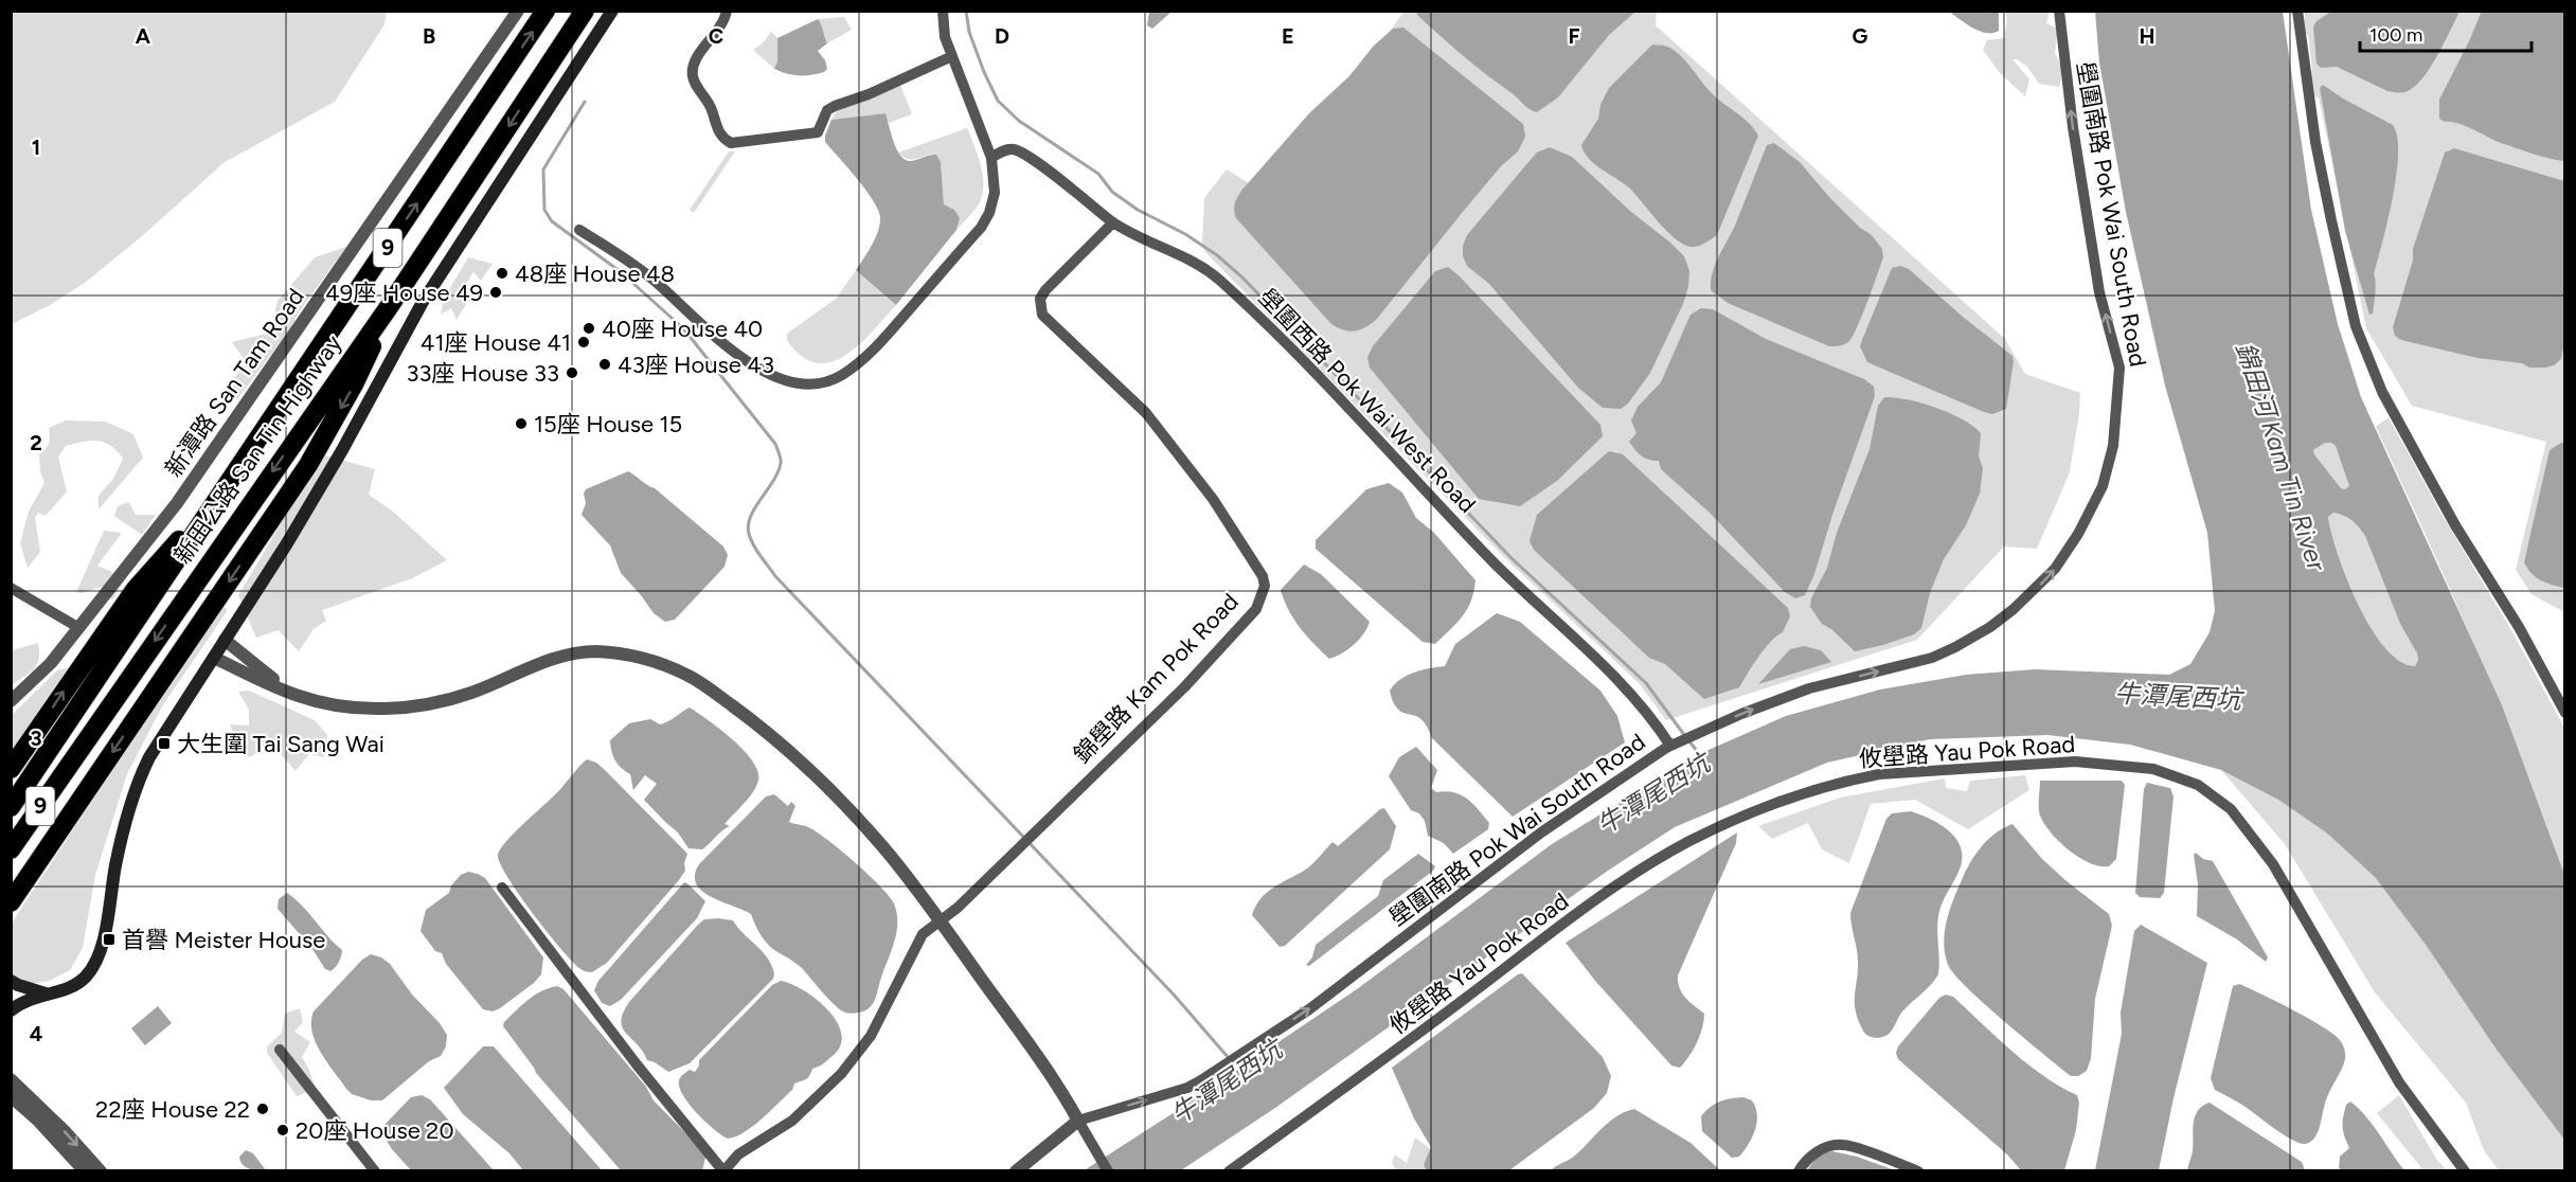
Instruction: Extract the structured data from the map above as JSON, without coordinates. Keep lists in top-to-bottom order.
{
  "streets": {
    "highway": ["9", "新田公路 San Tin Highway"],
    "street": [
      "壆圍南路 Pok Wai South Road",
      "新潭路 San Tam Road",
      "壆圍西路 Pok Wai West Road",
      "錦壆路 Kam Pok Road",
      "攸壆路 Yau Pok Road"
    ]
  },
  "crossings": [
    ["壆圍南路 Pok Wai South Road", "壆圍西路 Pok Wai West Road"],
    ["壆圍西路 Pok Wai West Road", "錦壆路 Kam Pok Road"]
  ],
  "one_way": ["壆圍南路 Pok Wai South Road"],
  "water": ["錦田河 Kam Tin River", "牛潭尾西坑"],
  "places": {
    "other": [
      "48座 House 48",
      "49座 House 49",
      "40座 House 40",
      "41座 House 41",
      "43座 House 43",
      "33座 House 33",
      "15座 House 15",
      "22座 House 22",
      "20座 House 20"
    ],
    "transit": ["大生圍 Tai Sang Wai", "首譽 Meister House"]
  },
  "scale_bar": "100 m",
  "grid": {
    "columns": [
      "A",
      "B",
      "C",
      "D",
      "E",
      "F",
      "G",
      "H"
    ],
    "rows": [
      "1",
      "2",
      "3",
      "4"
    ]
  }
}
